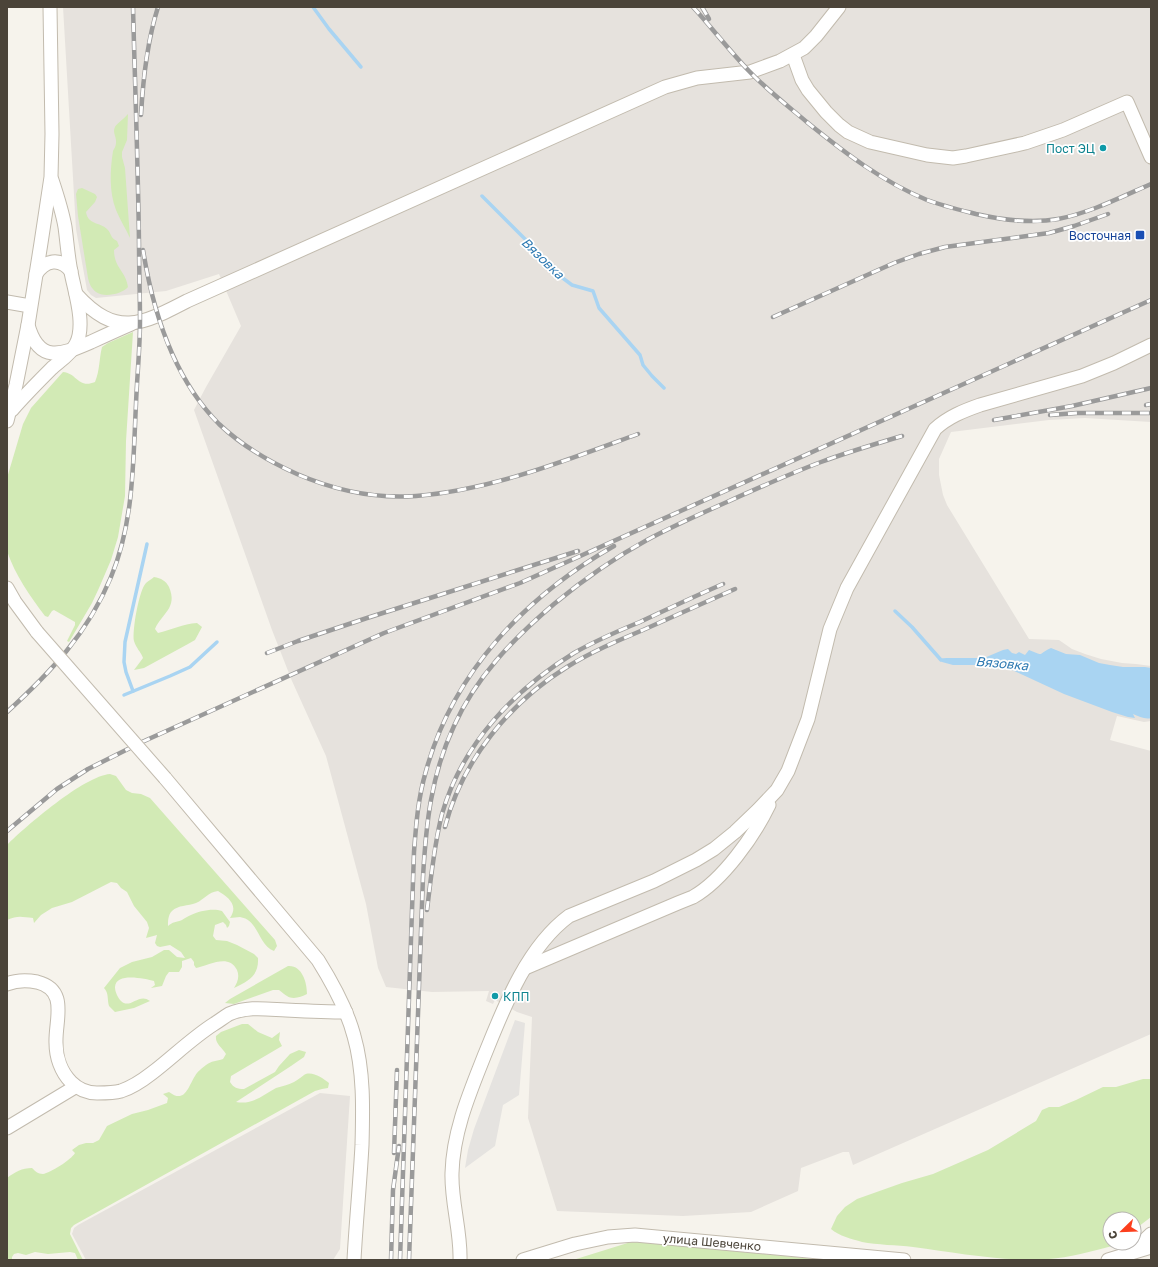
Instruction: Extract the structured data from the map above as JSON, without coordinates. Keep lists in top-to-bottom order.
{
  "streets": {
    "street": ["улица Шевченко"]
  },
  "water": ["Вязовка"],
  "places": {
    "other": ["Пост ЭЦ", "КПП"],
    "transit": ["Восточная"]
  },
  "north": "bottom left"
}
